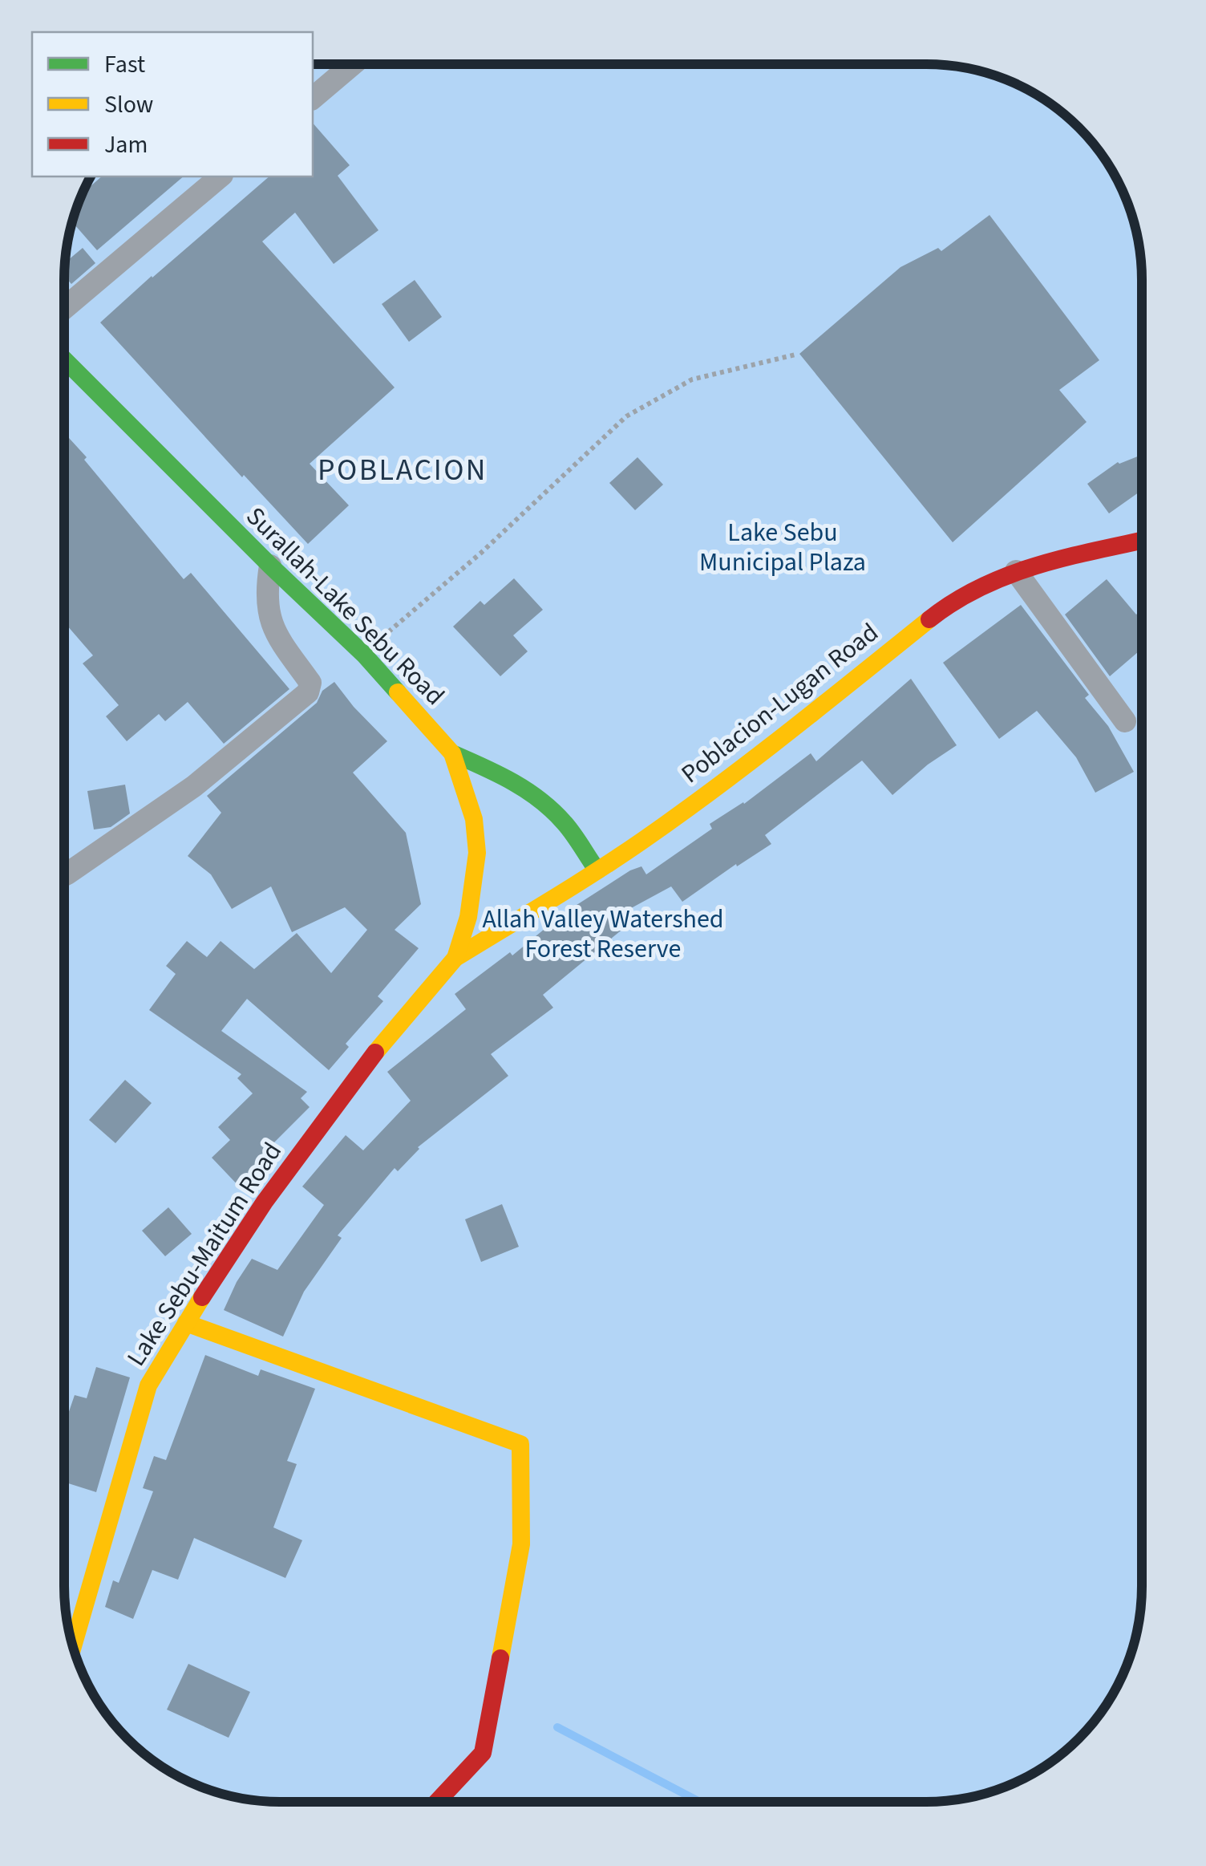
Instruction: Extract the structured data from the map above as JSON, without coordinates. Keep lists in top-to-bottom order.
{
  "streets": {
    "main road": ["Surallah-Lake Sebu Road", "Poblacion-Lugan Road", "Lake Sebu-Maitum Road"]
  },
  "crossings": [
    ["Surallah-Lake Sebu Road", "Poblacion-Lugan Road"],
    ["Surallah-Lake Sebu Road", "Lake Sebu-Maitum Road"],
    ["Poblacion-Lugan Road", "Lake Sebu-Maitum Road"]
  ],
  "districts": ["POBLACION"],
  "parks": ["Lake Sebu Municipal Plaza", "Allah Valley Watershed Forest Reserve"],
  "legend": ["Fast", "Slow", "Jam"]
}
